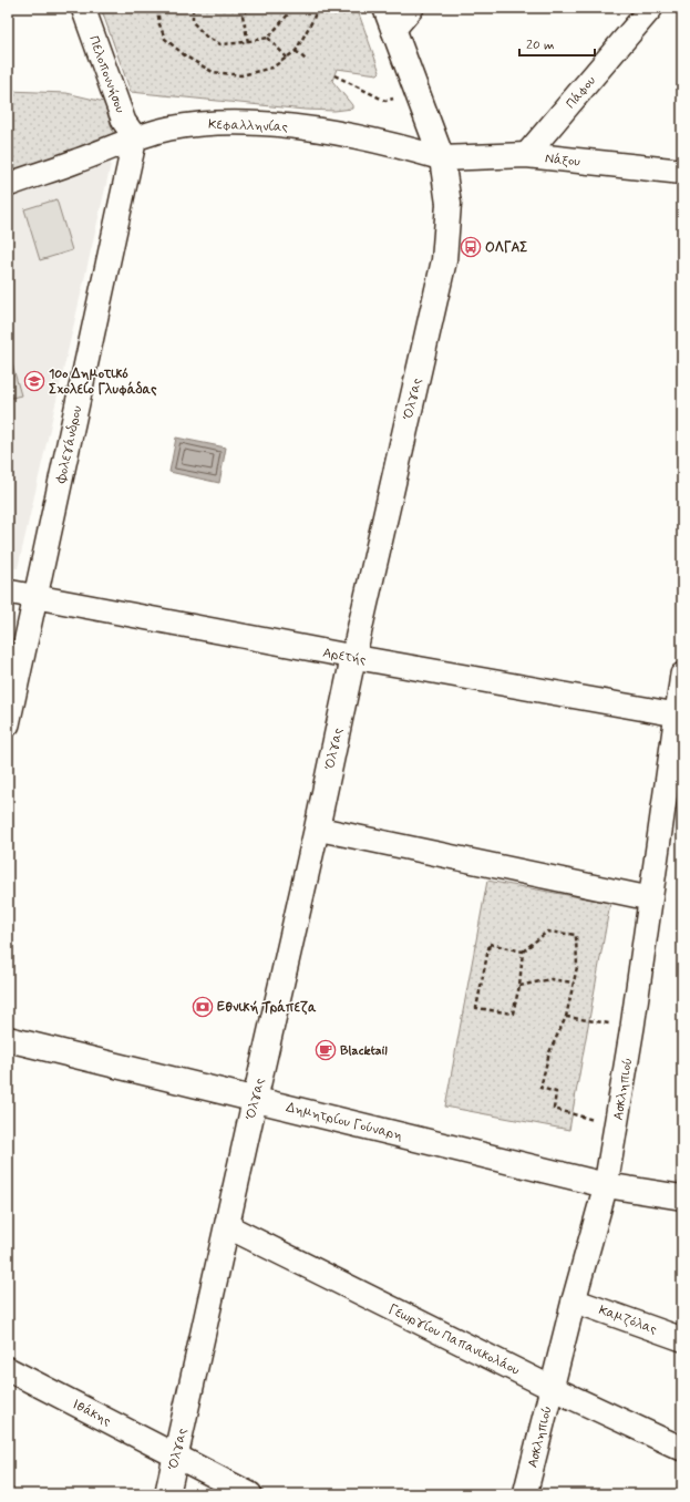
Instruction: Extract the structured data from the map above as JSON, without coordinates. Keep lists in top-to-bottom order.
{
  "streets": {
    "street": [
      "Πελοποννήσου",
      "Πάφου",
      "Κεφαλληνίας",
      "Νάξου",
      "Όλγας",
      "Φολεγάνδρου",
      "Αρετής",
      "Ασκληπιού",
      "Δημητρίου Γούναρη",
      "Καμζόλας",
      "Γεωργίου Παπανικολάου",
      "Ιθάκης"
    ]
  },
  "crossings": [
    ["Πελοποννήσου", "Κεφαλληνίας"],
    ["Πελοποννήσου", "Φολεγάνδρου"],
    ["Πάφου", "Νάξου"],
    ["Κεφαλληνίας", "Νάξου"],
    ["Κεφαλληνίας", "Όλγας"],
    ["Κεφαλληνίας", "Φολεγάνδρου"],
    ["Νάξου", "Όλγας"],
    ["Όλγας", "Αρετής"],
    ["Όλγας", "Δημητρίου Γούναρη"],
    ["Όλγας", "Γεωργίου Παπανικολάου"],
    ["Όλγας", "Ιθάκης"],
    ["Φολεγάνδρου", "Αρετής"],
    ["Αρετής", "Ασκληπιού"],
    ["Ασκληπιού", "Δημητρίου Γούναρη"],
    ["Ασκληπιού", "Καμζόλας"],
    ["Ασκληπιού", "Γεωργίου Παπανικολάου"]
  ],
  "places": {
    "bus stop": ["ΟΛΓΑΣ"],
    "school or university": ["10o Δημοτικό Σχολείο Γλυφάδας"],
    "bank": ["Εθνική Τράπεζα"],
    "cafe": ["Blacktail"]
  },
  "scale_bar": "20 m"
}
